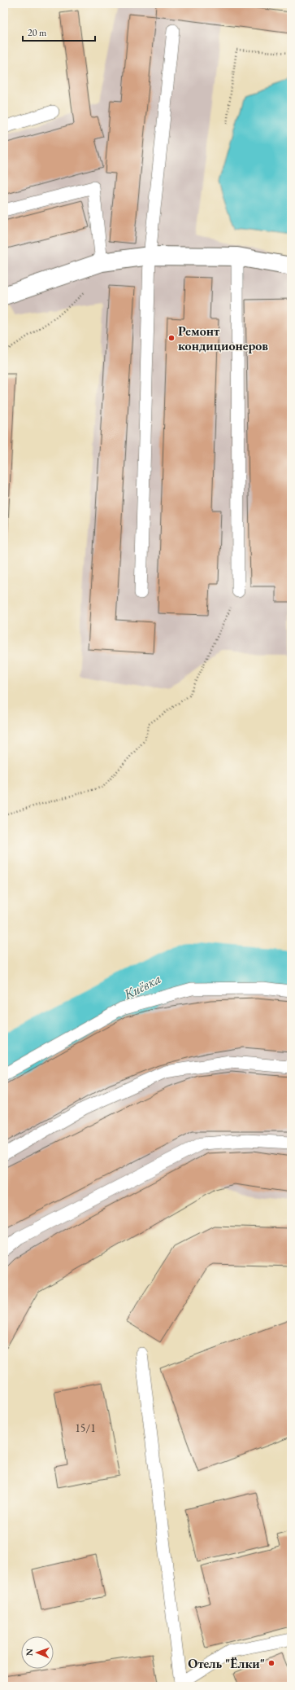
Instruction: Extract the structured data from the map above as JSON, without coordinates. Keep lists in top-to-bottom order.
{
  "water": ["Киёвка"],
  "places": ["Ремонт кондиционеров", "Отель \"Ёлки\""],
  "house_numbers": ["15/1"],
  "scale_bar": "20 m",
  "north": "left"
}
